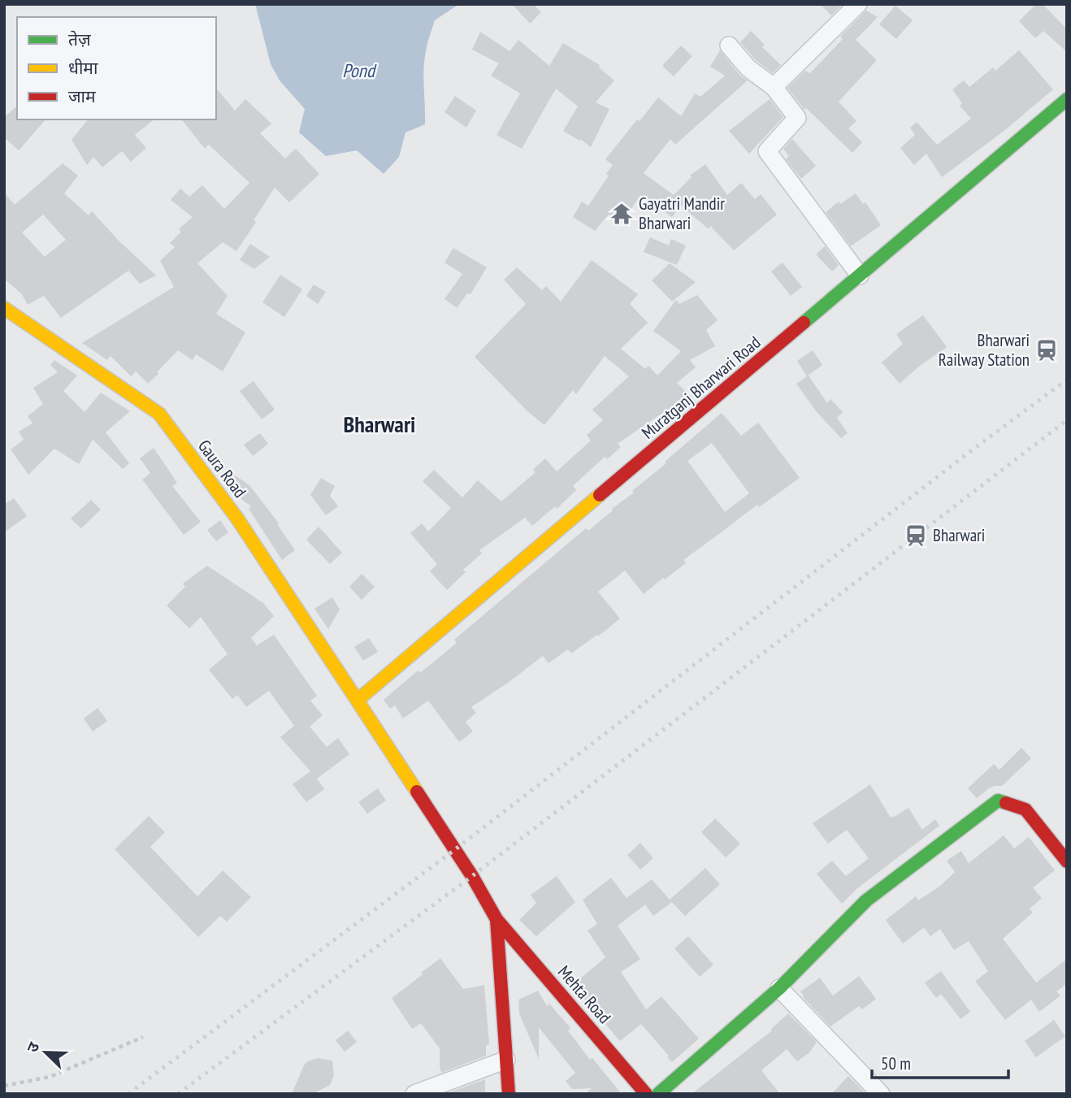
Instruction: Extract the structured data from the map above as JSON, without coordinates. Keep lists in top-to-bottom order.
{
  "streets": {
    "main road": ["Muratganj Bharwari Road", "Gaura Road", "Mehta Road"]
  },
  "crossings": [
    ["Muratganj Bharwari Road", "Gaura Road"],
    ["Gaura Road", "Mehta Road"]
  ],
  "districts": ["Bharwari"],
  "water": ["Pond"],
  "places": {
    "temple": ["Gayatri Mandir Bharwari"],
    "station": ["Bharwari Railway Station", "Bharwari"]
  },
  "legend": ["तेज़", "धीमा", "जाम"],
  "scale_bar": "50 m",
  "north": "top left"
}
